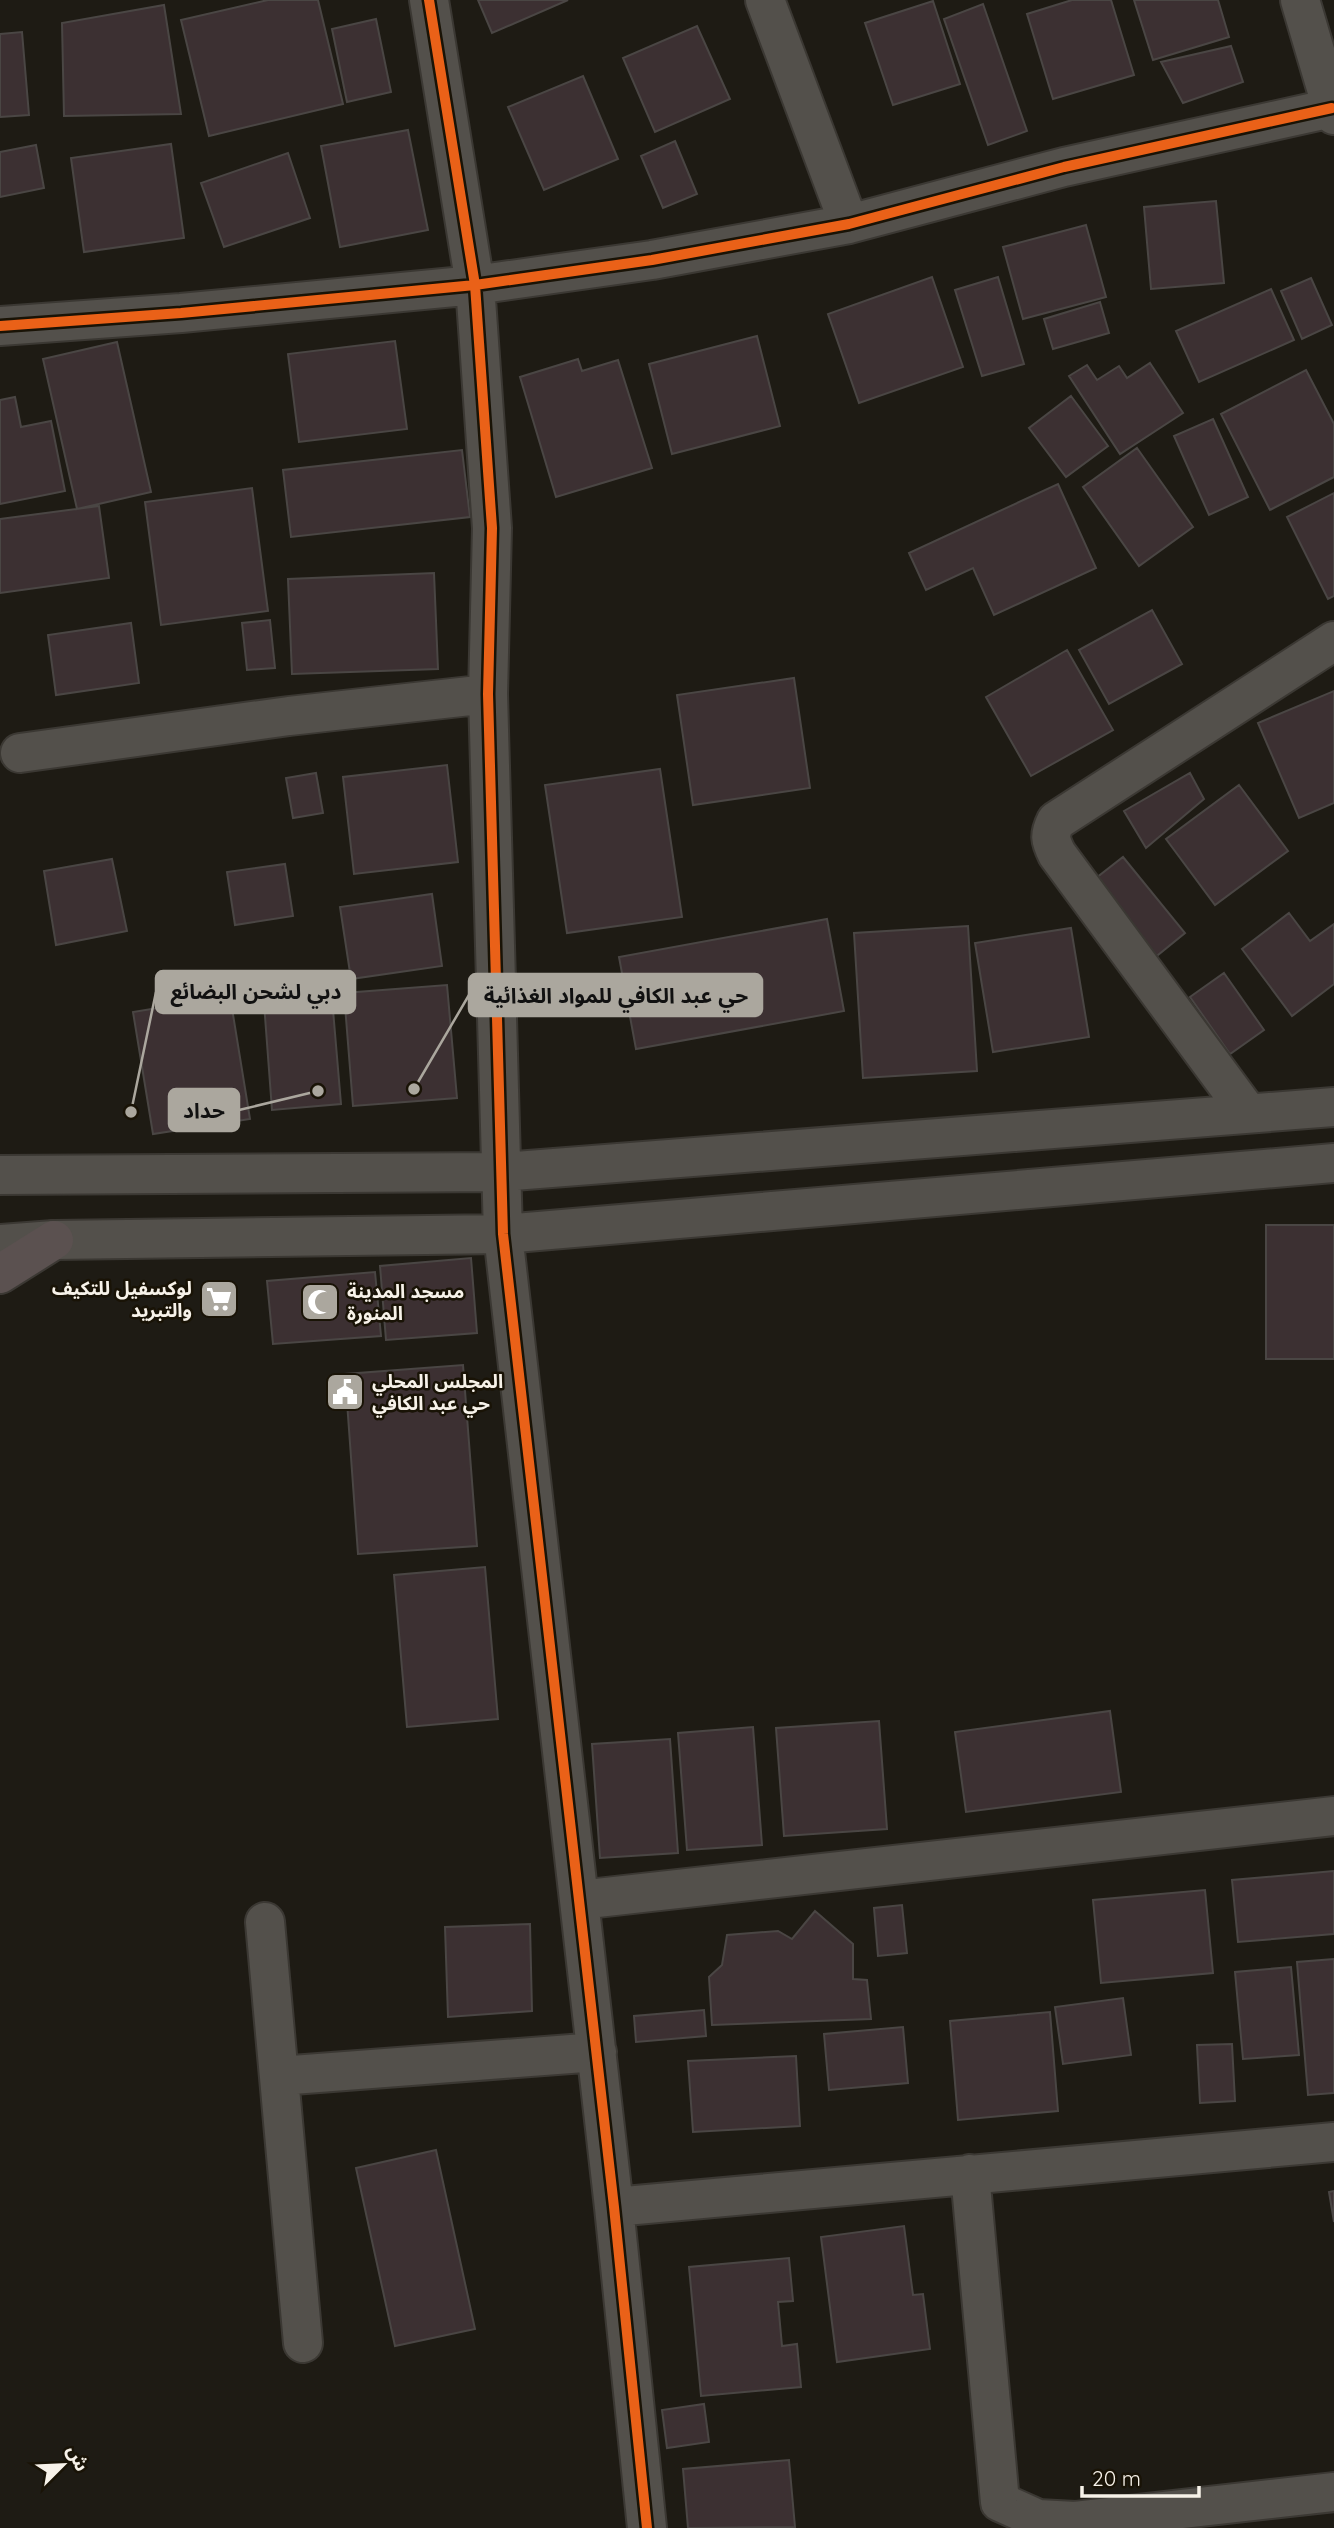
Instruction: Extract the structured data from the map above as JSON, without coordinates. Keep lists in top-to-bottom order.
{
  "places": {
    "other": ["حي عبد الكافي للمواد الغذائية", "حداد", "دبي لشحن البضائع"],
    "supermarket": ["لوكسفيل للتكيف والتبريد"],
    "mosque": ["مسجد المدينة المنورة"],
    "public building": ["المجلس المحلي حي عبد الكافي"]
  },
  "scale_bar": "20 m",
  "north": "top right"
}
